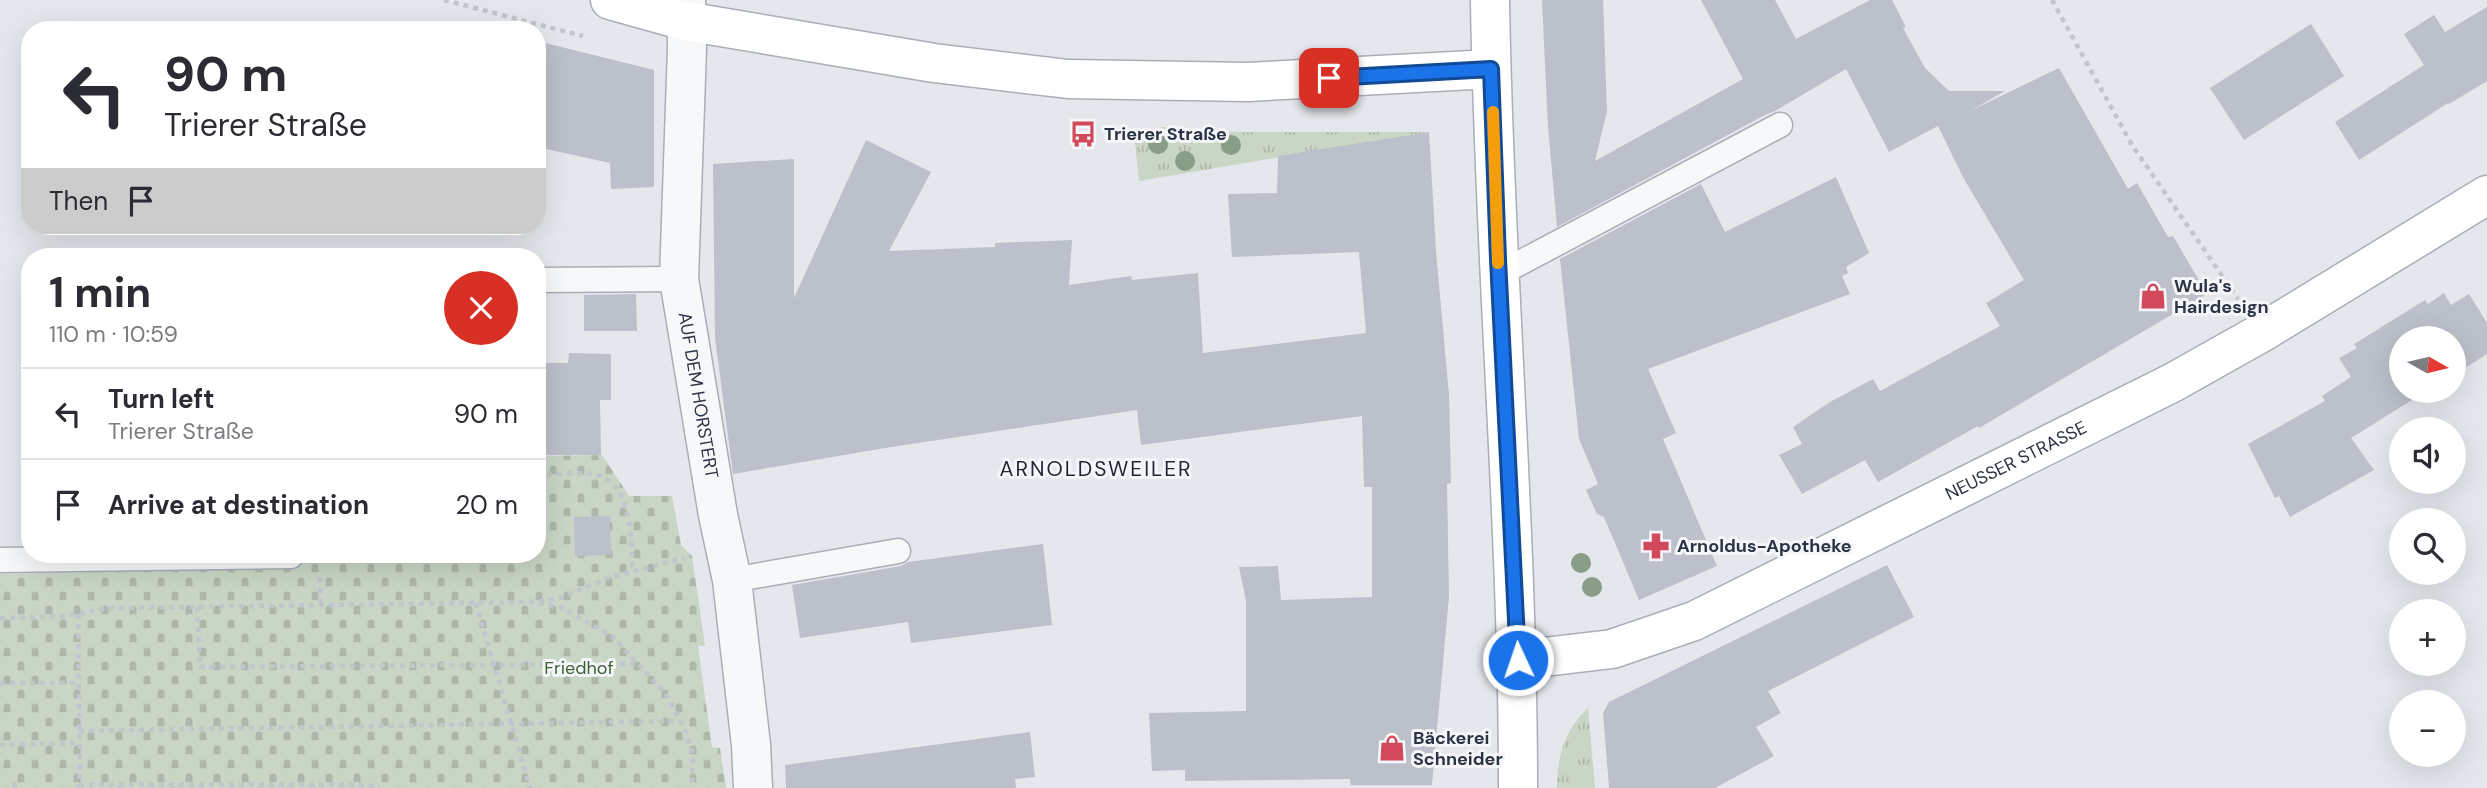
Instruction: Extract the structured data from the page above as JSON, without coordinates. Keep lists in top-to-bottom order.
{
  "streets": {
    "street": ["AUF DEM HORSTERT", "NEUSSER STRASSE"]
  },
  "districts": ["ARNOLDSWEILER"],
  "parks": ["Friedhof"],
  "places": {
    "bus stop": ["Trierer Straße"],
    "shop": ["Wula's Hairdesign", "Bäckerei Schneider"],
    "pharmacy": ["Arnoldus-Apotheke"]
  },
  "north": "right",
  "page": {
    "turn": ["90 m", "Trierer Straße"],
    "then": "Then",
    "heading": ["1 min", "110 m · 10:59"],
    "map_buttons": ["+", "−"],
    "list": [
      {
        "name": "Turn left",
        "note": "Trierer Straße",
        "value": "90 m"
      },
      {
        "name": "Arrive at destination",
        "value": "20 m"
      }
    ]
  }
}
